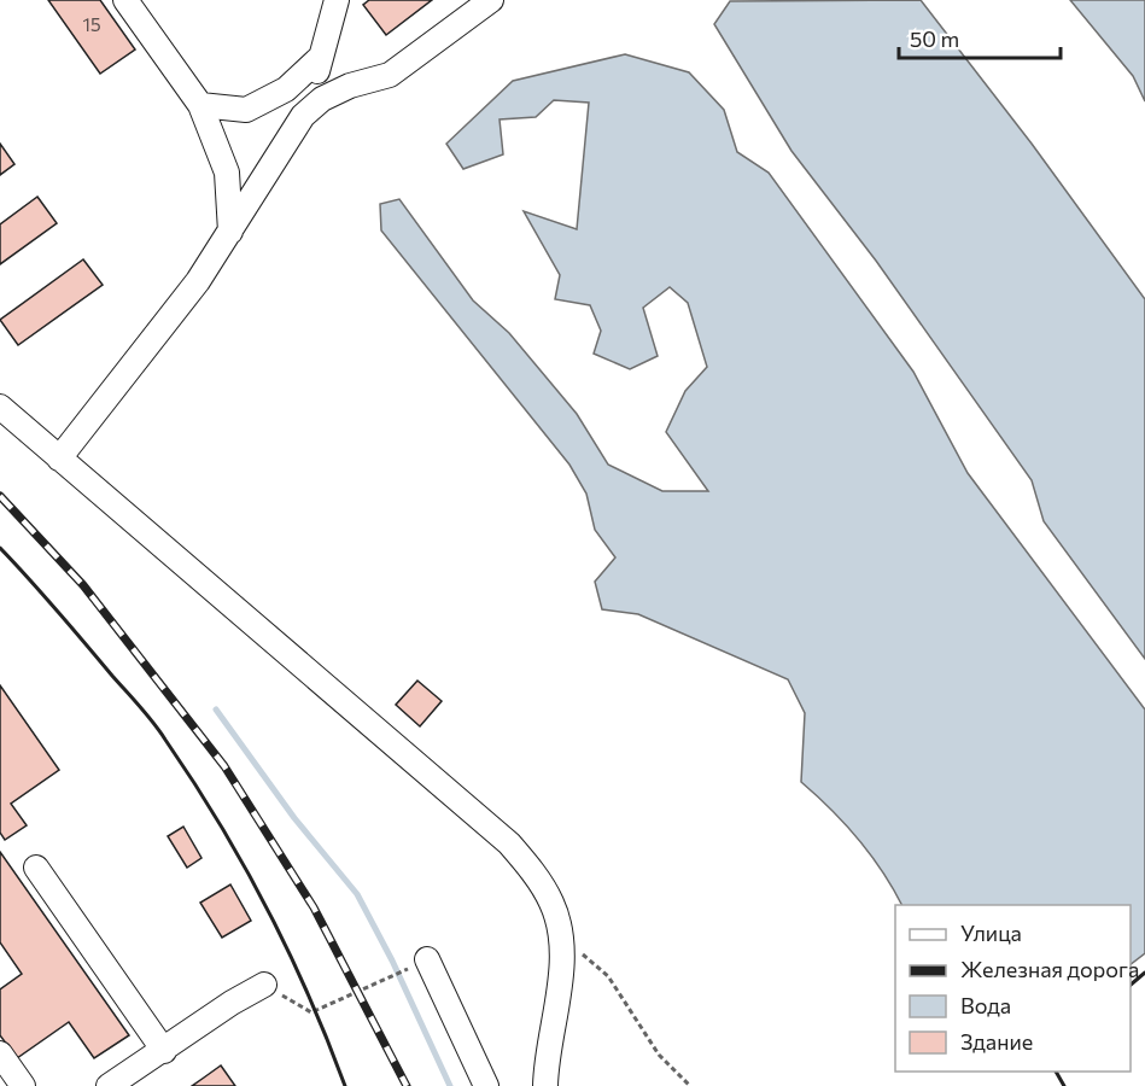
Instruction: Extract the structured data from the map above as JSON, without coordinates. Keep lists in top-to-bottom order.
{
  "house_numbers": ["15"],
  "legend": [
    "Улица",
    "Железная дорога",
    "Вода",
    "Здание"
  ],
  "scale_bar": "50 m"
}
